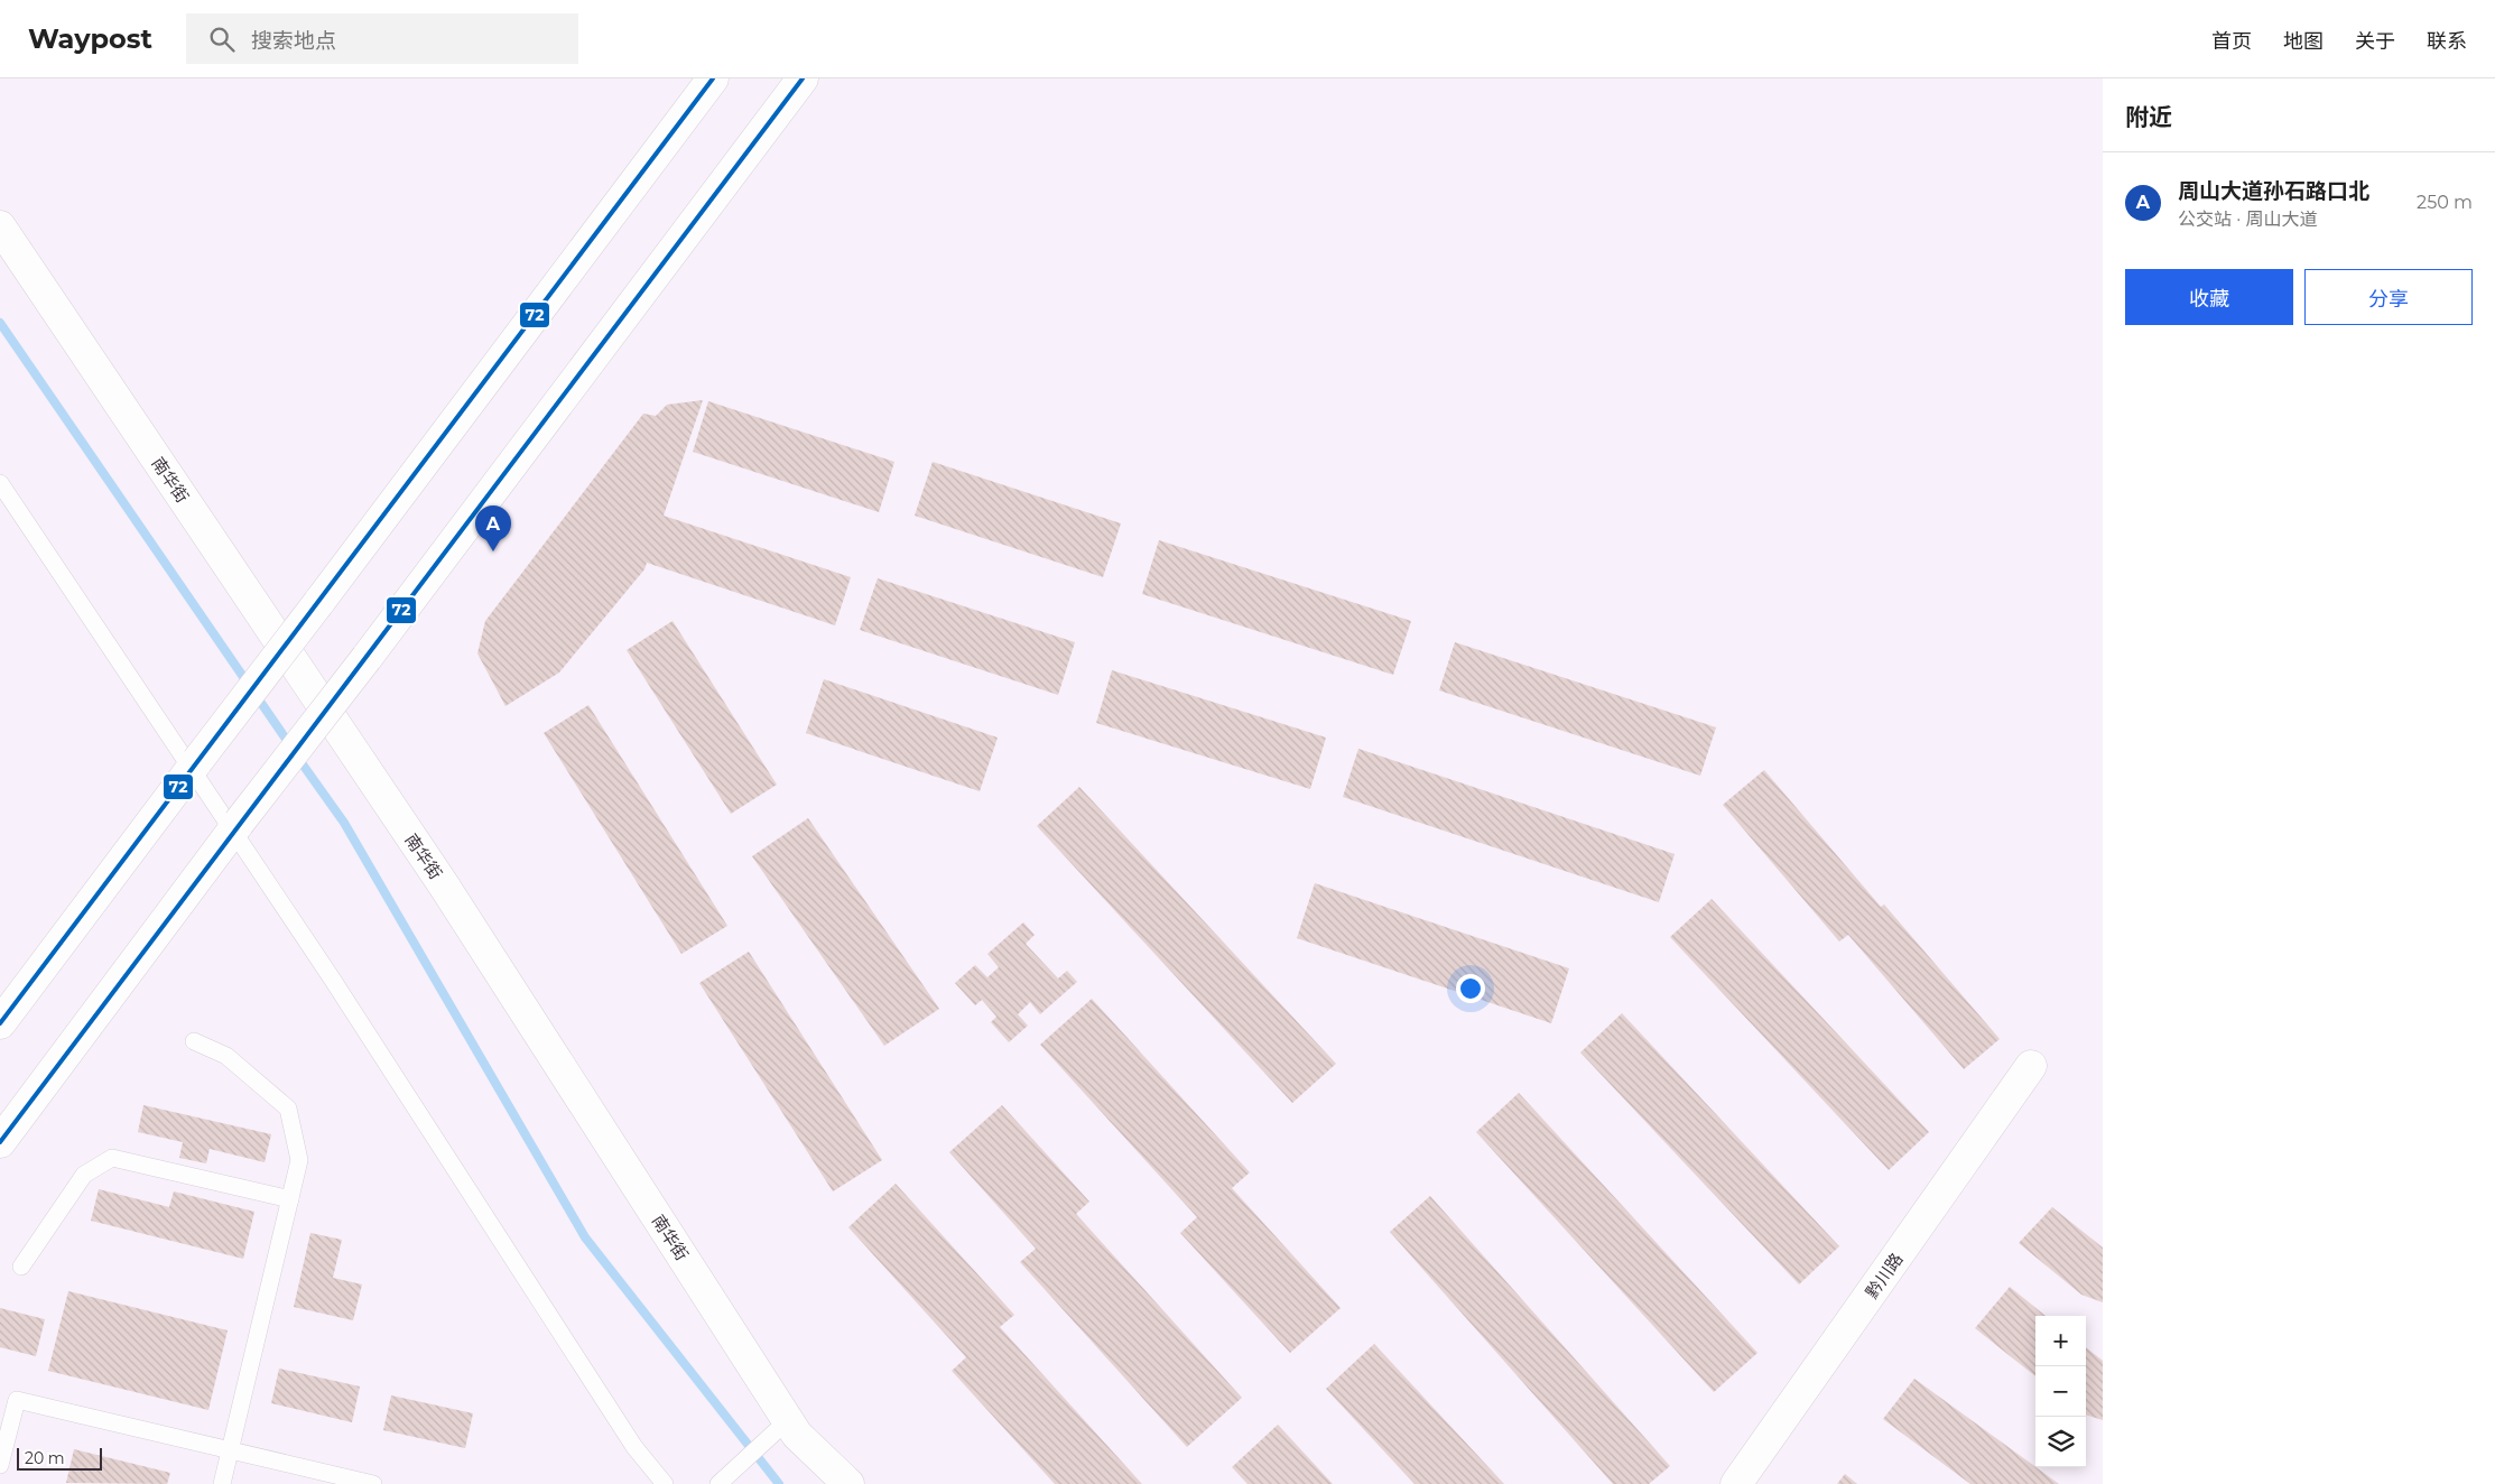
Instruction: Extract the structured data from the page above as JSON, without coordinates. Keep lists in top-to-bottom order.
{
  "streets": {
    "main road": ["南华街", "黔川路"]
  },
  "lines": ["transit line 72"],
  "scale_bar": "20 m",
  "page": {
    "header": "Waypost",
    "search": "搜索地点",
    "nav": [
      "首页",
      "地图",
      "关于",
      "联系"
    ],
    "heading": "附近",
    "list": [
      {
        "mark": "A",
        "name": "周山大道孙石路口北",
        "note": "公交站 · 周山大道",
        "value": "250 m"
      }
    ],
    "buttons": ["收藏", "分享"],
    "pins": "A",
    "map_buttons": ["+", "−"],
    "scale": "20 m"
  }
}
